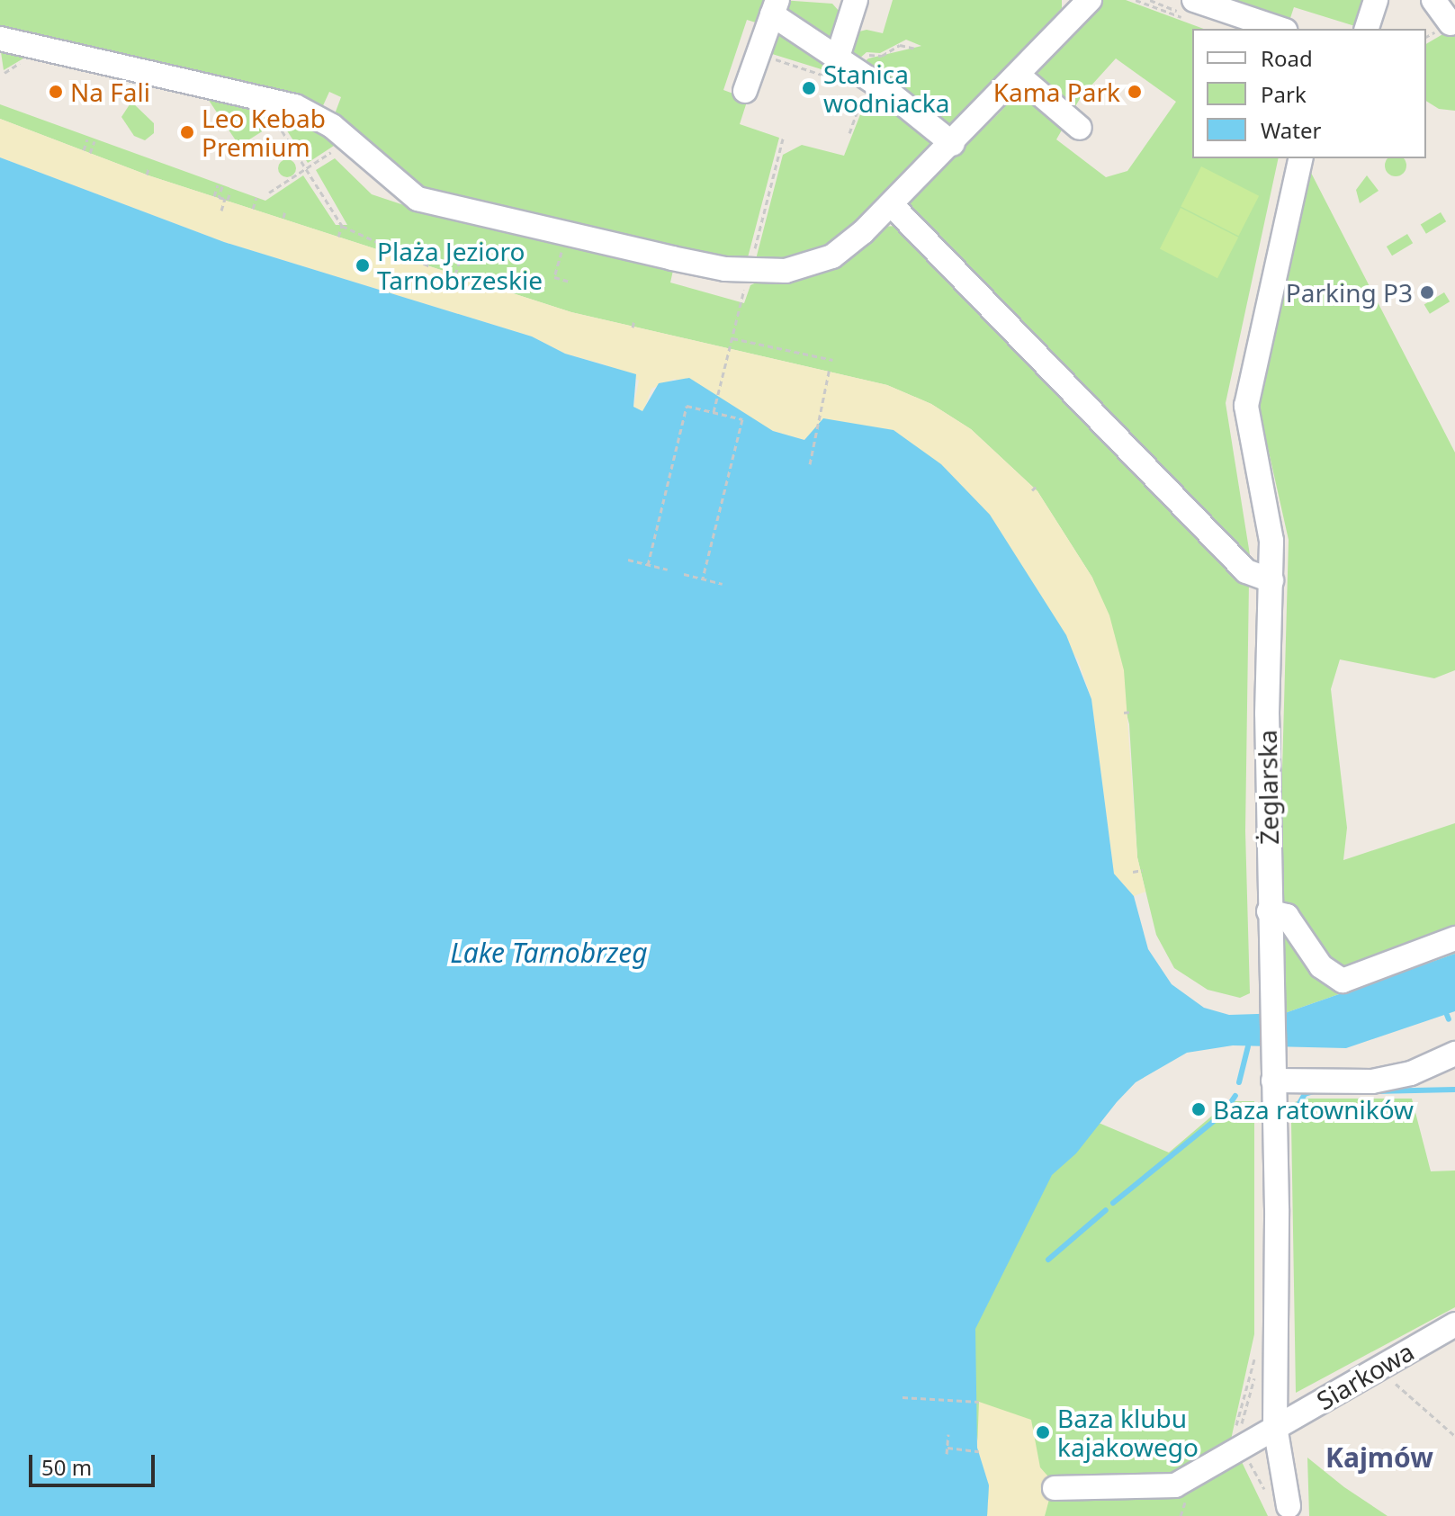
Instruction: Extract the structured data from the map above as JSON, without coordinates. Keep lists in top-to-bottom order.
{
  "streets": {
    "street": ["Żeglarska", "Siarkowa"]
  },
  "crossings": [
    ["Żeglarska", "Siarkowa"]
  ],
  "districts": ["Kajmów"],
  "water": ["Lake Tarnobrzeg"],
  "places": [
    "Stanica wodniacka",
    "Na Fali",
    "Kama Park",
    "Leo Kebab Premium",
    "Plaża Jezioro Tarnobrzeskie",
    "Parking P3",
    "Baza ratowników",
    "Baza klubu kajakowego"
  ],
  "legend": ["Road", "Park", "Water"],
  "scale_bar": "50 m"
}
